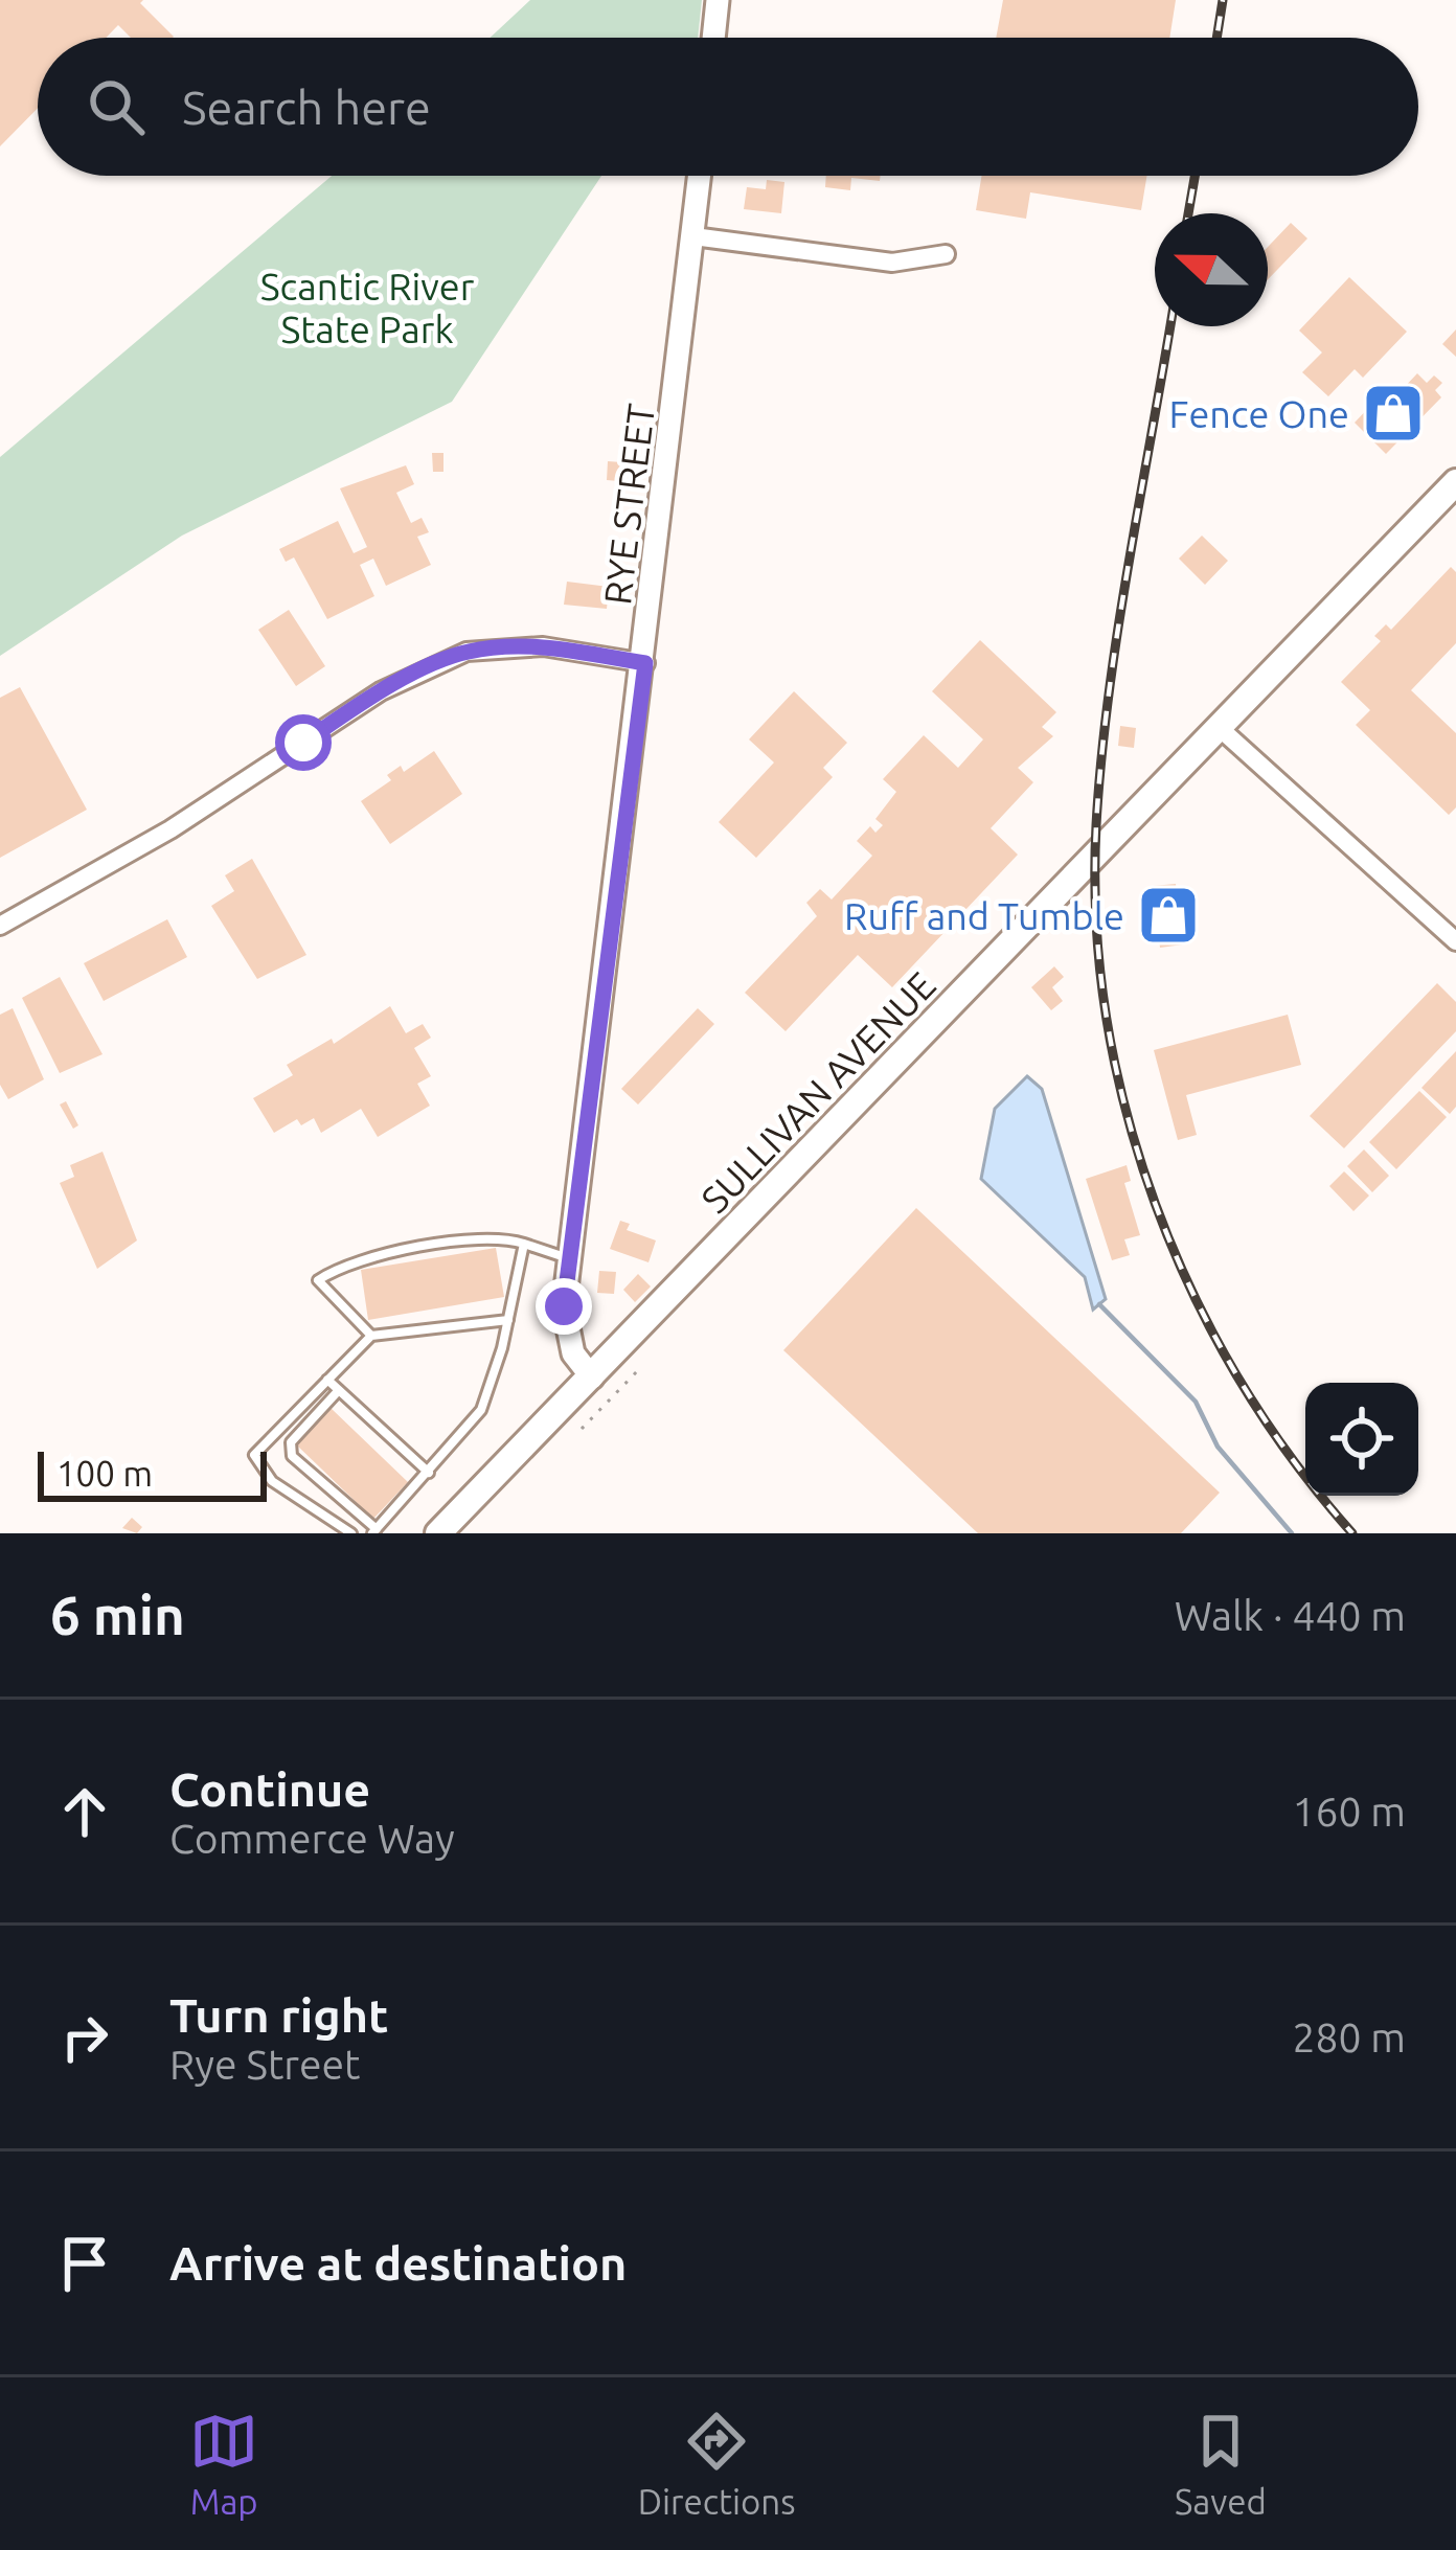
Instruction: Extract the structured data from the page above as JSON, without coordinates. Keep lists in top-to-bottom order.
{
  "streets": {
    "main road": ["SULLIVAN AVENUE"],
    "street": ["RYE STREET"]
  },
  "crossings": [
    ["RYE STREET", "SULLIVAN AVENUE"]
  ],
  "parks": ["Scantic River State Park"],
  "places": {
    "shop": ["Fence One", "Ruff and Tumble"]
  },
  "scale_bar": "100 m",
  "north": "left",
  "page": {
    "search": "Search here",
    "scale": "100 m",
    "heading": ["6 min", "Walk · 440 m"],
    "list": [
      ["Continue", "Commerce Way", "160 m"],
      ["Turn right", "Rye Street", "280 m"],
      "Arrive at destination"
    ],
    "nav": ["Map", "Directions", "Saved"]
  }
}
